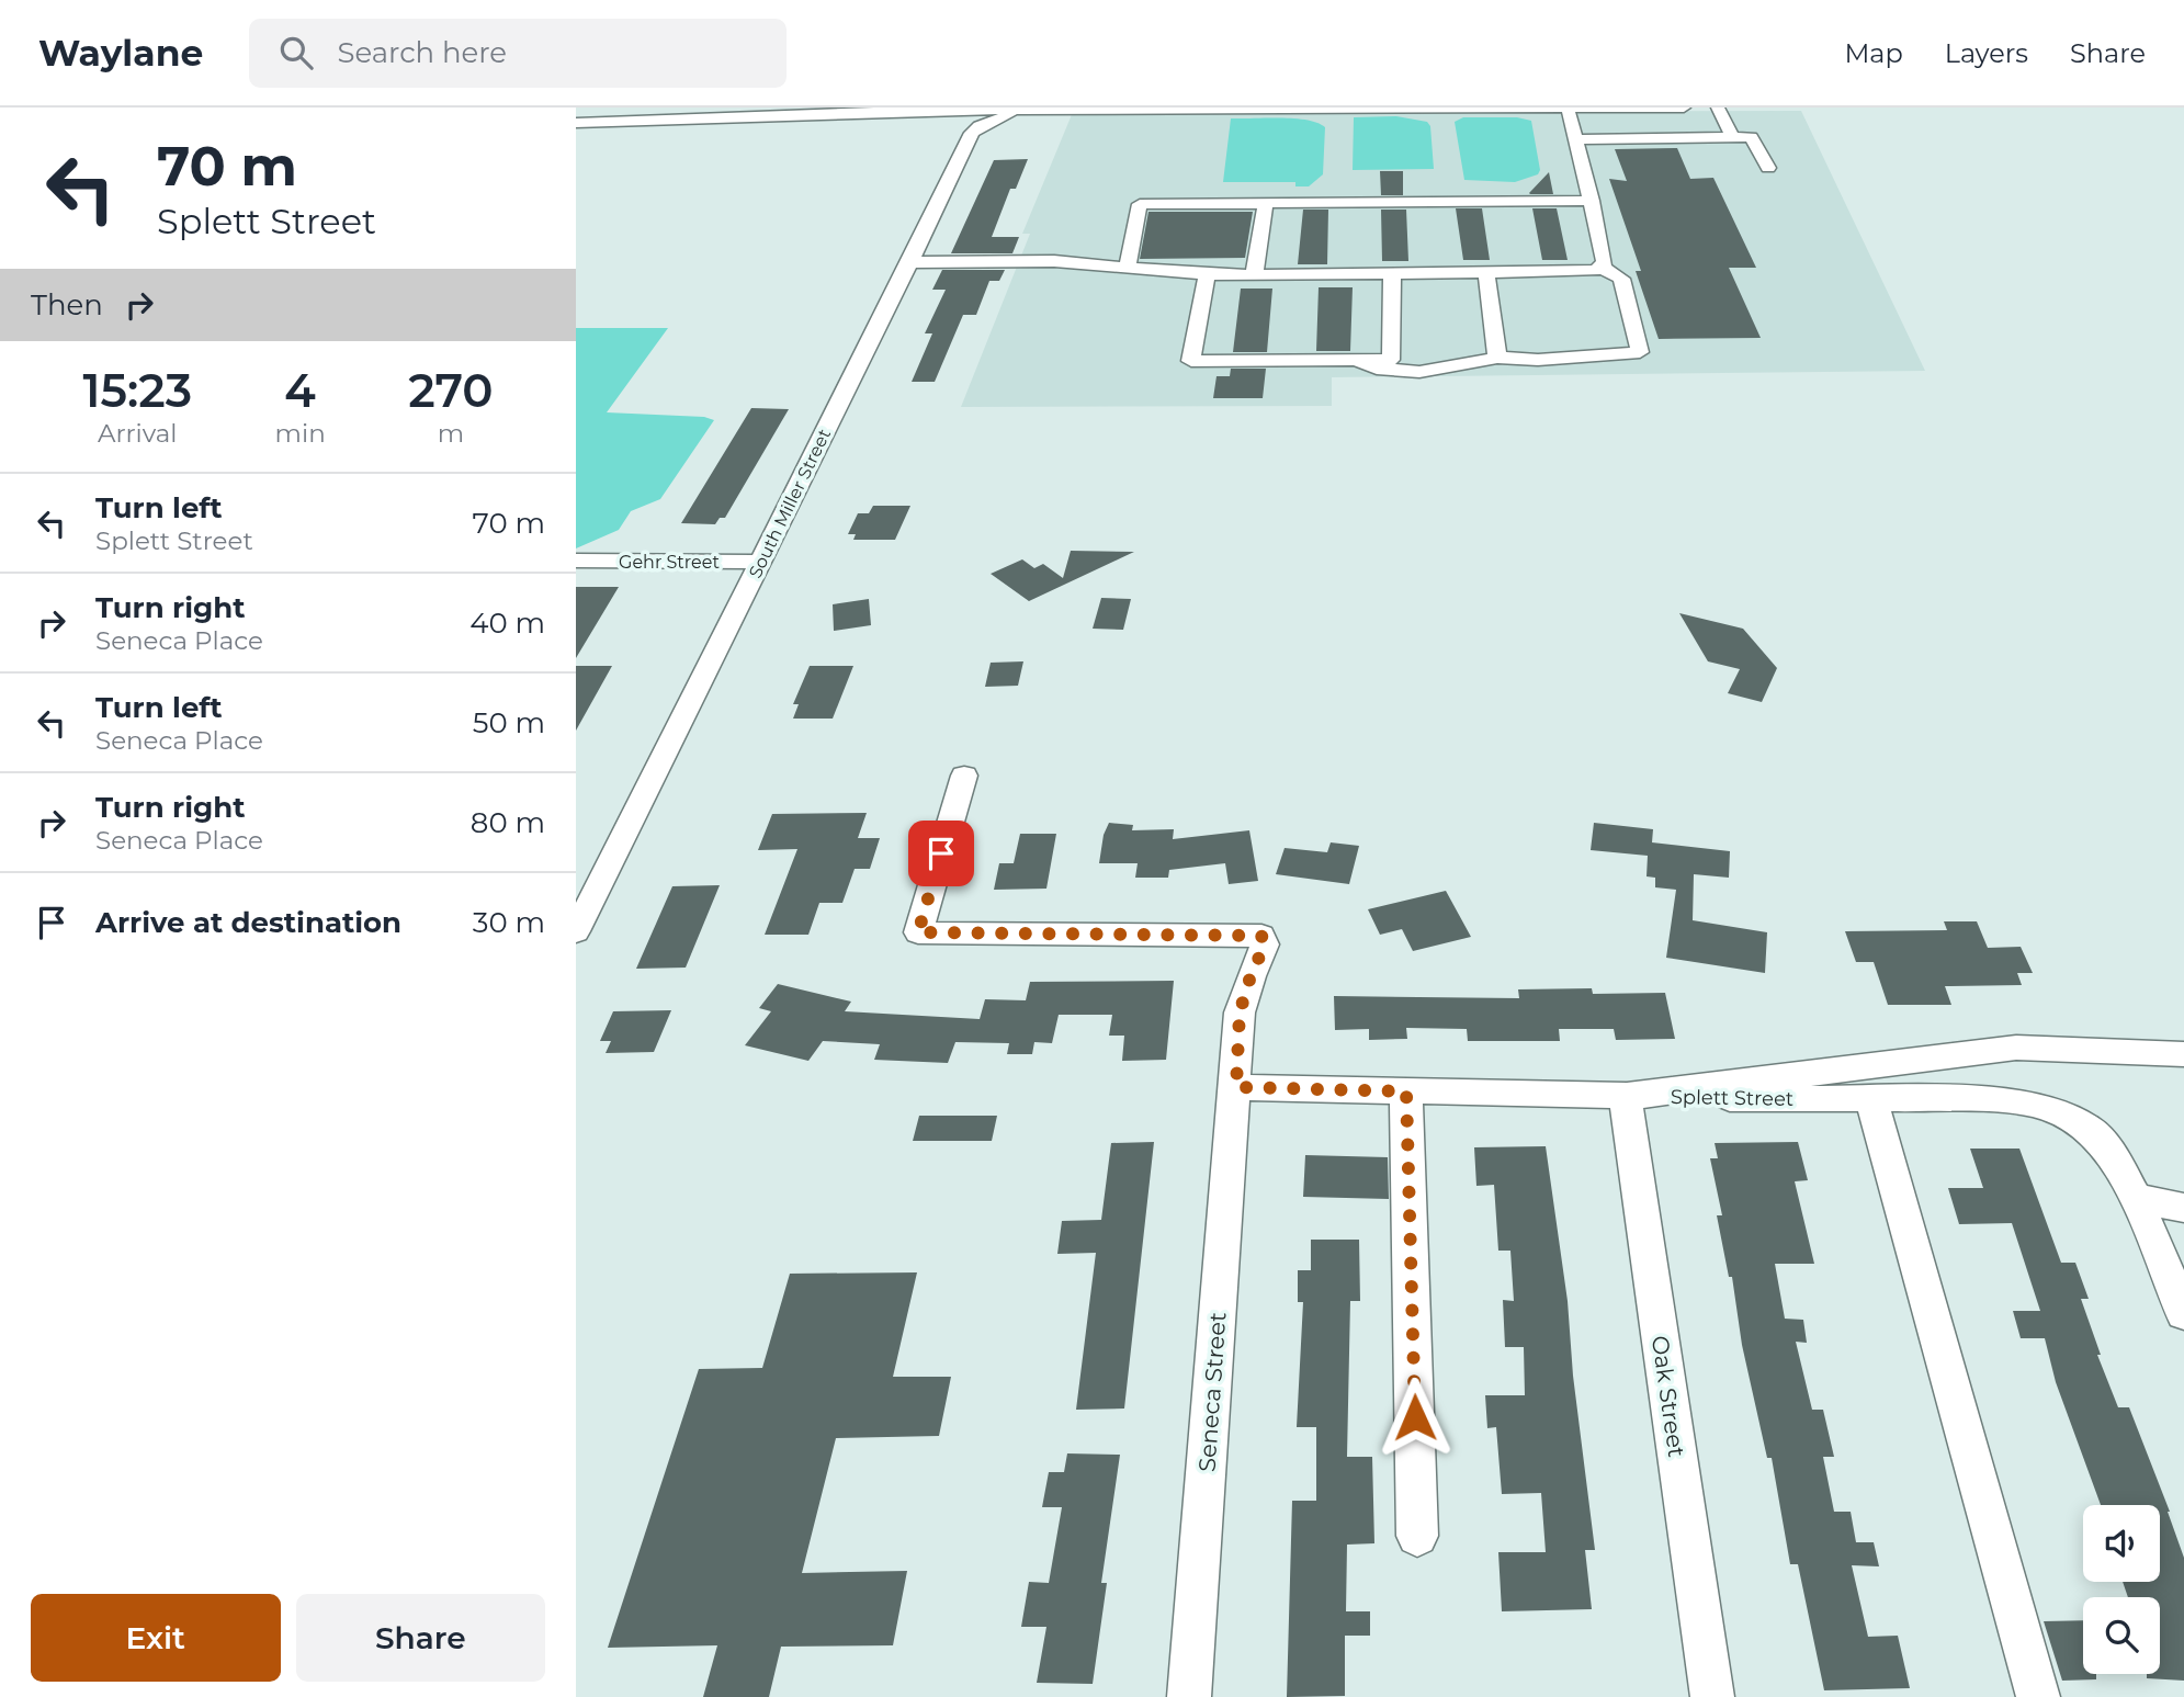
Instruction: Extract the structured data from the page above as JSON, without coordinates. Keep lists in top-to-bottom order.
{
  "streets": {
    "street": [
      "South Miller Street",
      "Gehr Street",
      "Splett Street",
      "Seneca Street",
      "Oak Street"
    ]
  },
  "crossings": [
    ["South Miller Street", "Gehr Street"],
    ["Splett Street", "Seneca Street"],
    ["Splett Street", "Oak Street"]
  ],
  "page": {
    "header": "Waylane",
    "search": "Search here",
    "nav": ["Map", "Layers", "Share"],
    "turn": ["70 m", "Splett Street"],
    "then": "Then",
    "eta": [
      "15:23",
      "Arrival",
      "4",
      "min",
      "270",
      "m"
    ],
    "list": [
      {
        "name": "Turn left",
        "note": "Splett Street",
        "value": "70 m"
      },
      {
        "name": "Turn right",
        "note": "Seneca Place",
        "value": "40 m"
      },
      {
        "name": "Turn left",
        "note": "Seneca Place",
        "value": "50 m"
      },
      {
        "name": "Turn right",
        "note": "Seneca Place",
        "value": "80 m"
      },
      {
        "name": "Arrive at destination",
        "value": "30 m"
      }
    ],
    "buttons": ["Exit", "Share"]
  }
}
